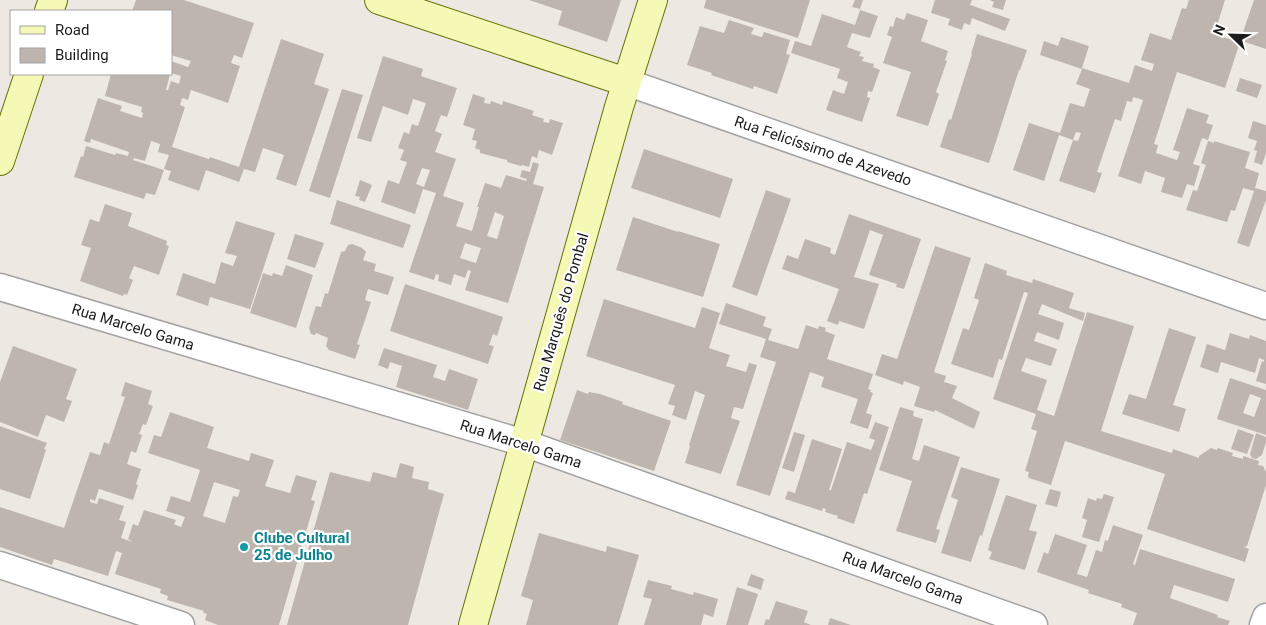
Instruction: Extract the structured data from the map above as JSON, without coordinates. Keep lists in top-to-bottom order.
{
  "streets": {
    "street": ["Rua Felicíssimo de Azevedo", "Rua Marquês do Pombal", "Rua Marcelo Gama"]
  },
  "crossings": [
    ["Rua Felicíssimo de Azevedo", "Rua Marquês do Pombal"],
    ["Rua Marquês do Pombal", "Rua Marcelo Gama"]
  ],
  "places": ["Clube Cultural 25 de Julho"],
  "legend": ["Road", "Building"],
  "north": "top left"
}
